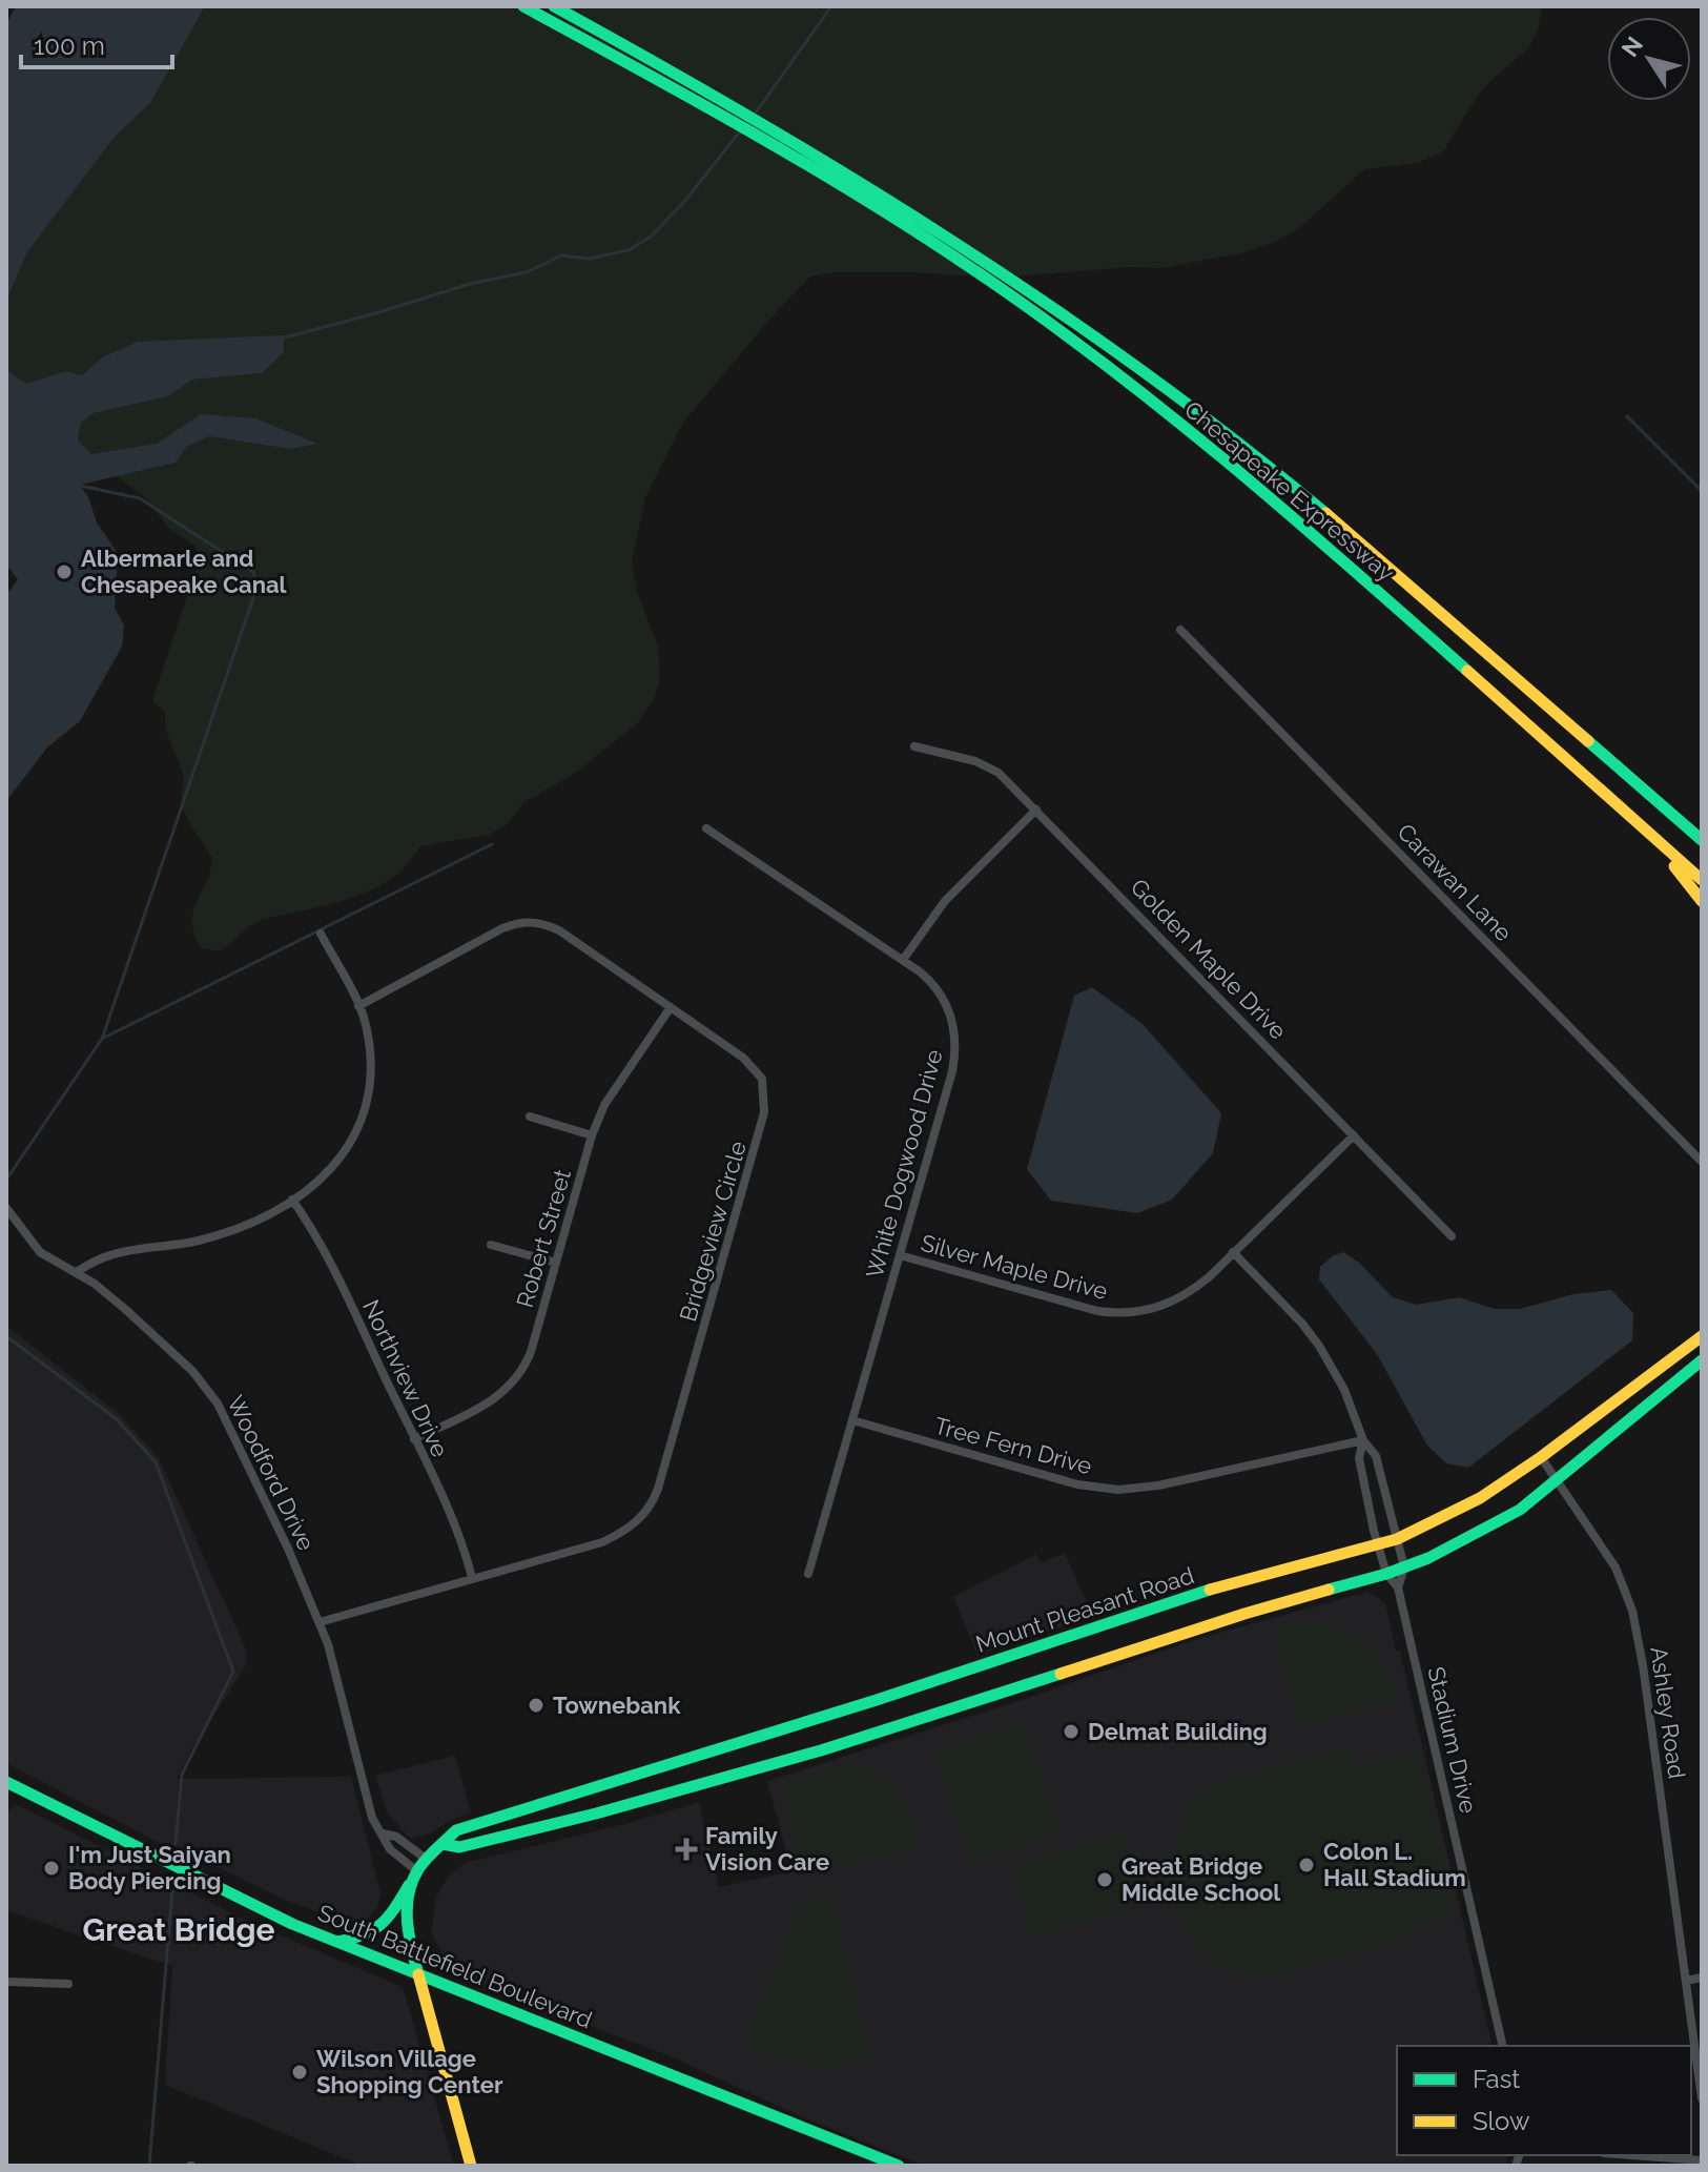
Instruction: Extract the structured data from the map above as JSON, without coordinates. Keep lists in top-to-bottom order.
{
  "streets": {
    "main road": ["Chesapeake Expressway", "Mount Pleasant Road", "South Battlefield Boulevard"],
    "street": [
      "Carawan Lane",
      "Golden Maple Drive",
      "White Dogwood Drive",
      "Bridgeview Circle",
      "Robert Street",
      "Silver Maple Drive",
      "Northview Drive",
      "Tree Fern Drive",
      "Woodford Drive",
      "Ashley Road",
      "Stadium Drive"
    ]
  },
  "crossings": [
    ["Golden Maple Drive", "Silver Maple Drive"],
    ["White Dogwood Drive", "Silver Maple Drive"],
    ["White Dogwood Drive", "Tree Fern Drive"],
    ["Bridgeview Circle", "Robert Street"],
    ["Bridgeview Circle", "Northview Drive"],
    ["Bridgeview Circle", "Woodford Drive"],
    ["Robert Street", "Northview Drive"],
    ["Silver Maple Drive", "Stadium Drive"],
    ["Tree Fern Drive", "Stadium Drive"],
    ["Woodford Drive", "Mount Pleasant Road"],
    ["Mount Pleasant Road", "Ashley Road"],
    ["Mount Pleasant Road", "Stadium Drive"],
    ["Mount Pleasant Road", "South Battlefield Boulevard"]
  ],
  "districts": ["Great Bridge"],
  "places": {
    "other": [
      "Albermarle and Chesapeake Canal",
      "Townebank",
      "Delmat Building",
      "Colon L. Hall Stadium",
      "I'm Just Saiyan Body Piercing",
      "Great Bridge Middle School",
      "Wilson Village Shopping Center"
    ],
    "health": ["Family Vision Care"]
  },
  "legend": ["Fast", "Slow"],
  "scale_bar": "100 m",
  "north": "top left"
}
